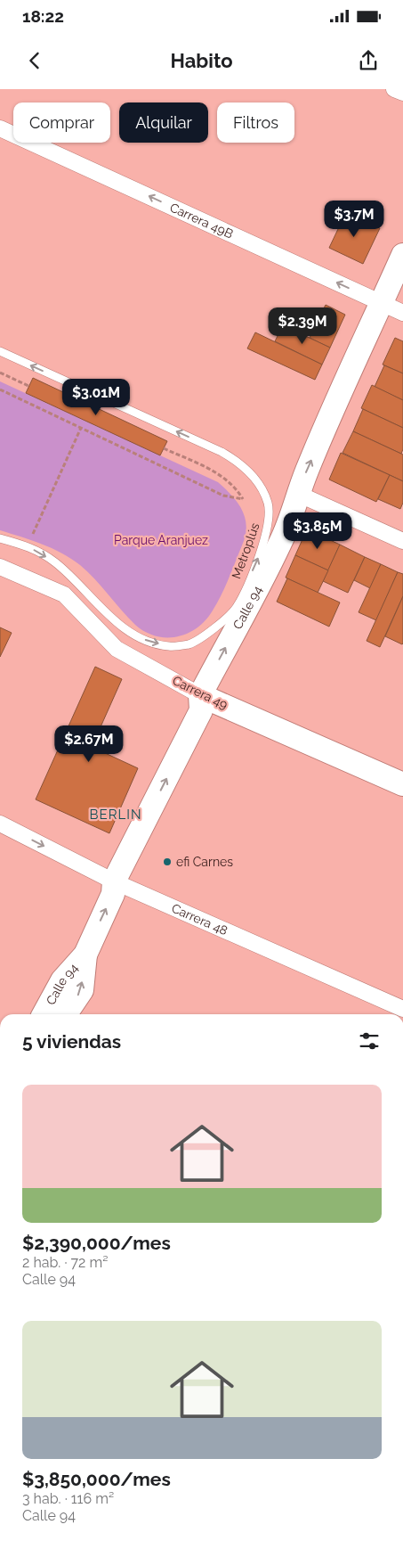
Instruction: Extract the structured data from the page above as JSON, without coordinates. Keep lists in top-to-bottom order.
{
  "streets": {
    "street": [
      "Carrera 49B",
      "Calle 94",
      "Carrera 49",
      "Carrera 48"
    ],
    "lane": ["Metroplús"]
  },
  "crossings": [
    ["Carrera 49B", "Calle 94"],
    ["Calle 94", "Carrera 49"],
    ["Calle 94", "Carrera 48"]
  ],
  "one_way": ["Carrera 49B", "Calle 94"],
  "districts": ["BERLIN"],
  "parks": ["Parque Aranjuez"],
  "places": ["efi Carnes"],
  "page": {
    "status": "18:22",
    "header": "Habito",
    "chip": ["Comprar", "Alquilar", "Filtros"],
    "price": [
      "$3.7M",
      "$2.39M",
      "$3.01M",
      "$3.85M",
      "$2.67M"
    ],
    "heading": "5 viviendas",
    "list": [
      {
        "name": "$2,390,000/mes",
        "note": "2 hab. · 72 m² · Calle 94"
      },
      {
        "name": "$3,850,000/mes",
        "note": "3 hab. · 116 m² · Calle 94"
      }
    ]
  }
}
